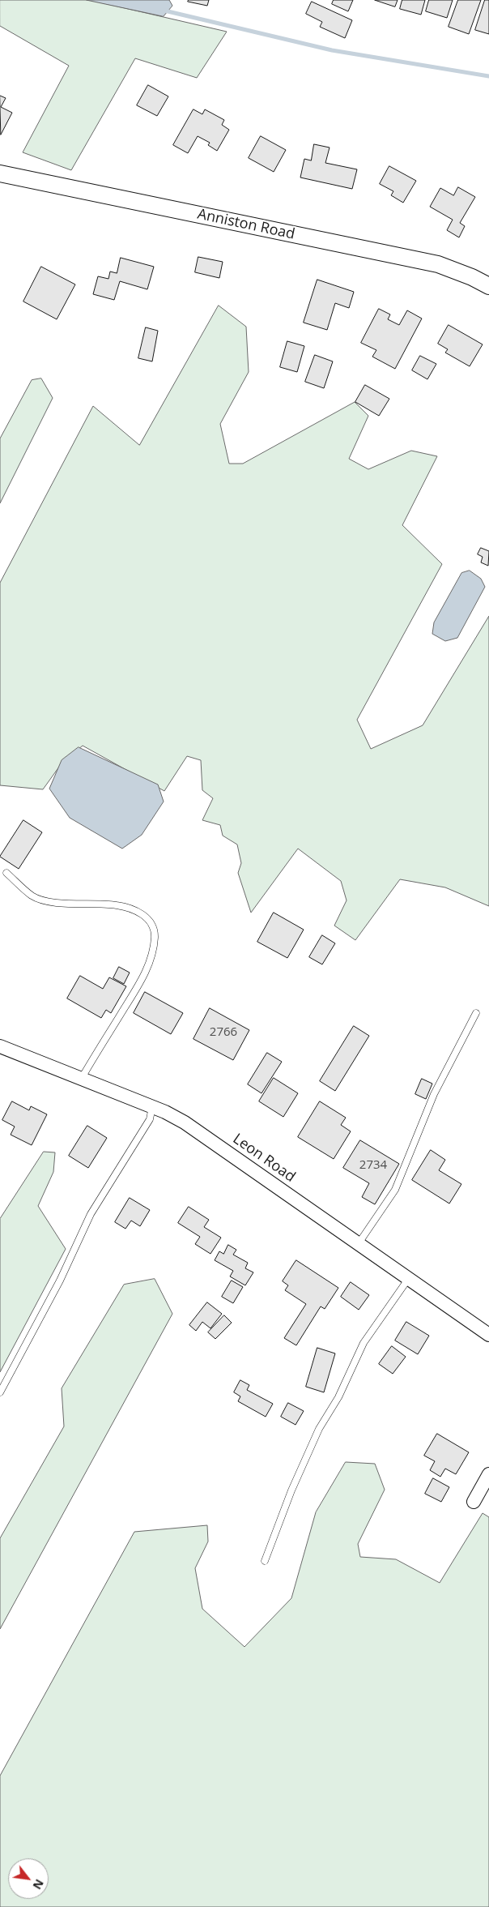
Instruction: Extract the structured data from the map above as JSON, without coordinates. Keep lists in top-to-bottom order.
{
  "streets": {
    "street": ["Anniston Road", "Leon Road"]
  },
  "house_numbers": ["2766", "2734"],
  "north": "bottom right"
}
